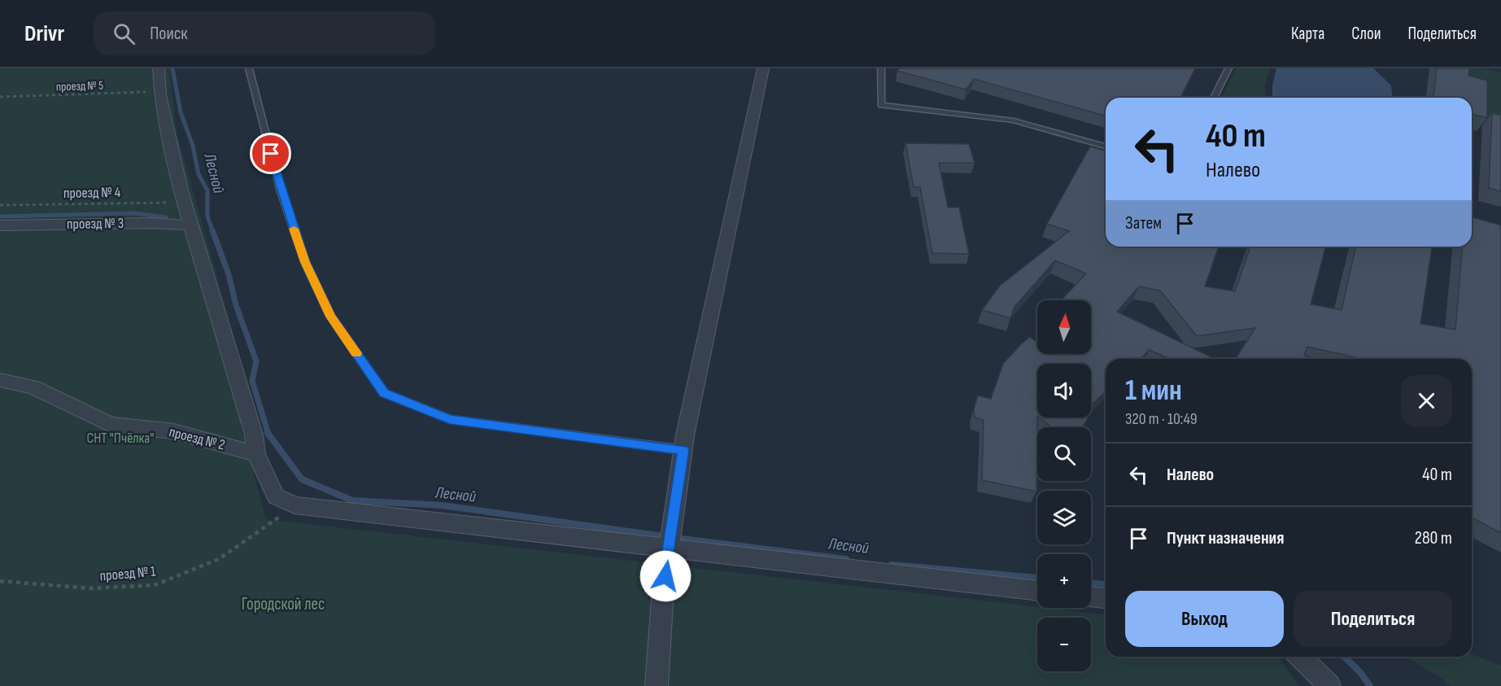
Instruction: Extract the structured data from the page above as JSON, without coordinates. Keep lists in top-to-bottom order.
{
  "streets": {
    "street": ["проезд № 3", "проезд № 2"],
    "path": ["проезд № 5", "проезд № 4", "проезд № 1"]
  },
  "water": ["Лесной"],
  "parks": ["СНТ \"Пчёлка\"", "Городской лес"],
  "north": "top",
  "page": {
    "header": "Drivr",
    "search": "Поиск",
    "nav": ["Карта", "Слои", "Поделиться"],
    "turn": ["40 m", "Налево"],
    "then": "Затем",
    "map_buttons": ["+", "−"],
    "heading": ["1 мин", "320 m · 10:49"],
    "list": [
      {
        "name": "Налево",
        "value": "40 m"
      },
      {
        "name": "Пункт назначения",
        "value": "280 m"
      }
    ],
    "buttons": ["Выход", "Поделиться"]
  }
}
